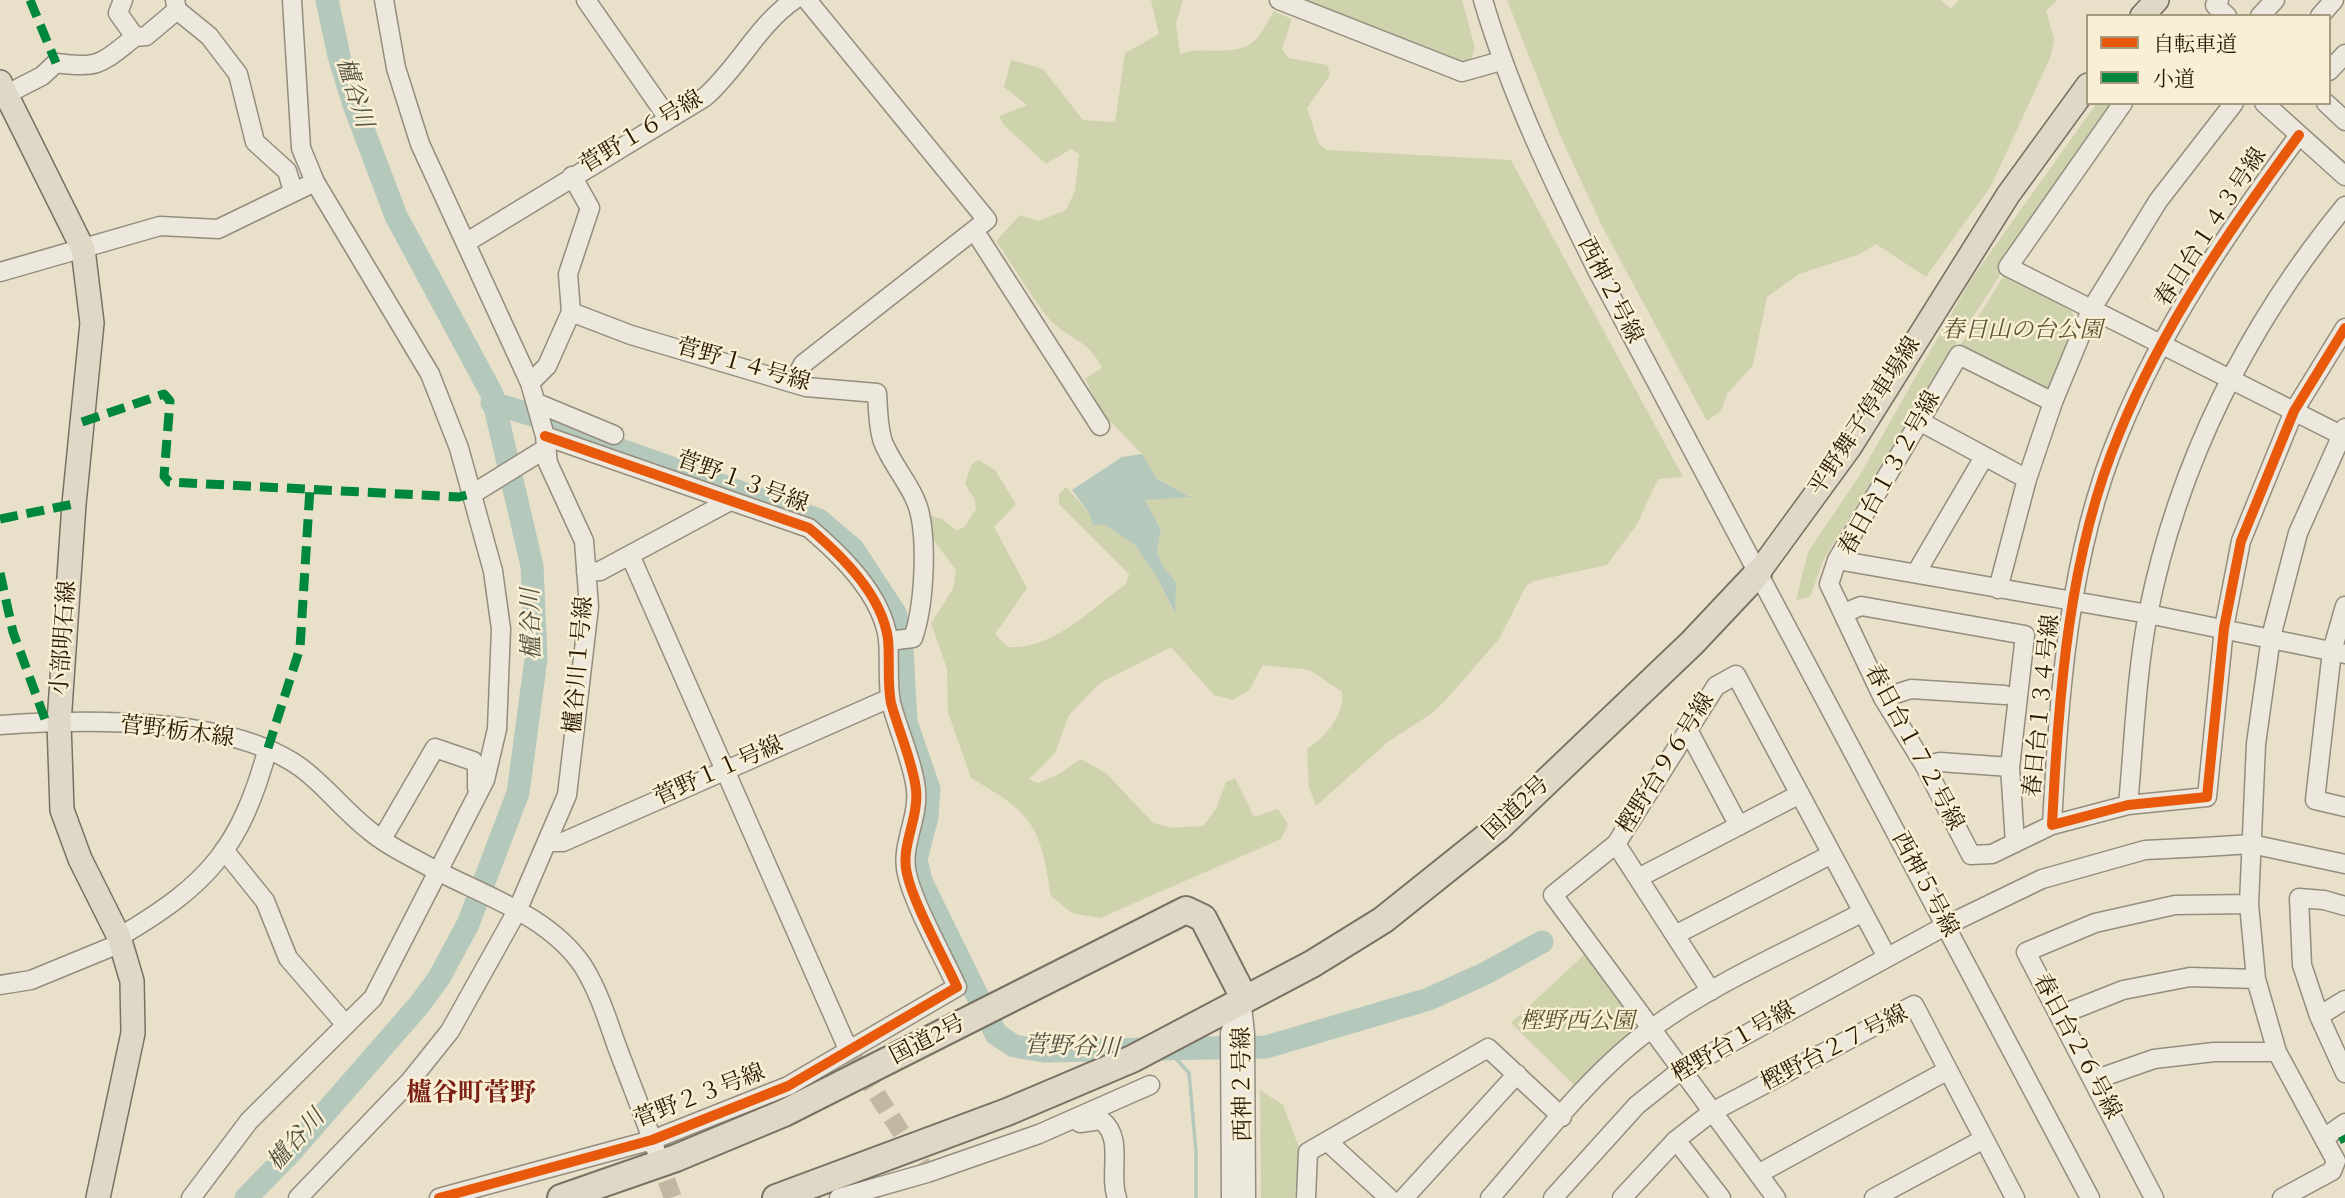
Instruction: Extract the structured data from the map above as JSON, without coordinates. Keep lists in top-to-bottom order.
{
  "streets": {
    "highway": ["国道2号"],
    "main road": ["平野舞子停車場線", "小部明石線"],
    "street": [
      "菅野１６号線",
      "春日台１４３号線",
      "西神２号線",
      "菅野１４号線",
      "春日台１３２号線",
      "菅野１３号線",
      "櫨谷川１号線",
      "春日台１３４号線",
      "菅野栃木線",
      "春日台１７２号線",
      "樫野台９６号線",
      "菅野１１号線",
      "西神５号線",
      "樫野台１号線",
      "春日台２６号線",
      "樫野台２７号線",
      "菅野２３号線"
    ]
  },
  "crossings": [
    ["菅野１６号線", "櫨谷川１号線"],
    ["春日台１４３号線", "春日台１３２号線"],
    ["春日台１４３号線", "春日台１３４号線"],
    ["西神２号線", "平野舞子停車場線"],
    ["西神２号線", "国道2号"],
    ["西神２号線", "西神５号線"],
    ["菅野１４号線", "菅野１３号線"],
    ["平野舞子停車場線", "国道2号"],
    ["平野舞子停車場線", "西神５号線"],
    ["春日台１３２号線", "春日台１３４号線"],
    ["春日台１３２号線", "春日台１７２号線"],
    ["菅野１３号線", "櫨谷川１号線"],
    ["菅野１３号線", "菅野１１号線"],
    ["菅野１３号線", "菅野２３号線"],
    ["小部明石線", "菅野栃木線"],
    ["櫨谷川１号線", "菅野栃木線"],
    ["櫨谷川１号線", "菅野１１号線"],
    ["春日台１３４号線", "春日台１７２号線"],
    ["樫野台９６号線", "樫野台１号線"],
    ["樫野台９６号線", "樫野台２７号線"],
    ["国道2号", "西神５号線"],
    ["西神５号線", "樫野台１号線"]
  ],
  "districts": ["櫨谷町菅野"],
  "water": ["櫨谷川", "菅野谷川"],
  "parks": ["春日山の台公園", "樫野西公園"],
  "legend": ["自転車道", "小道"]
}
